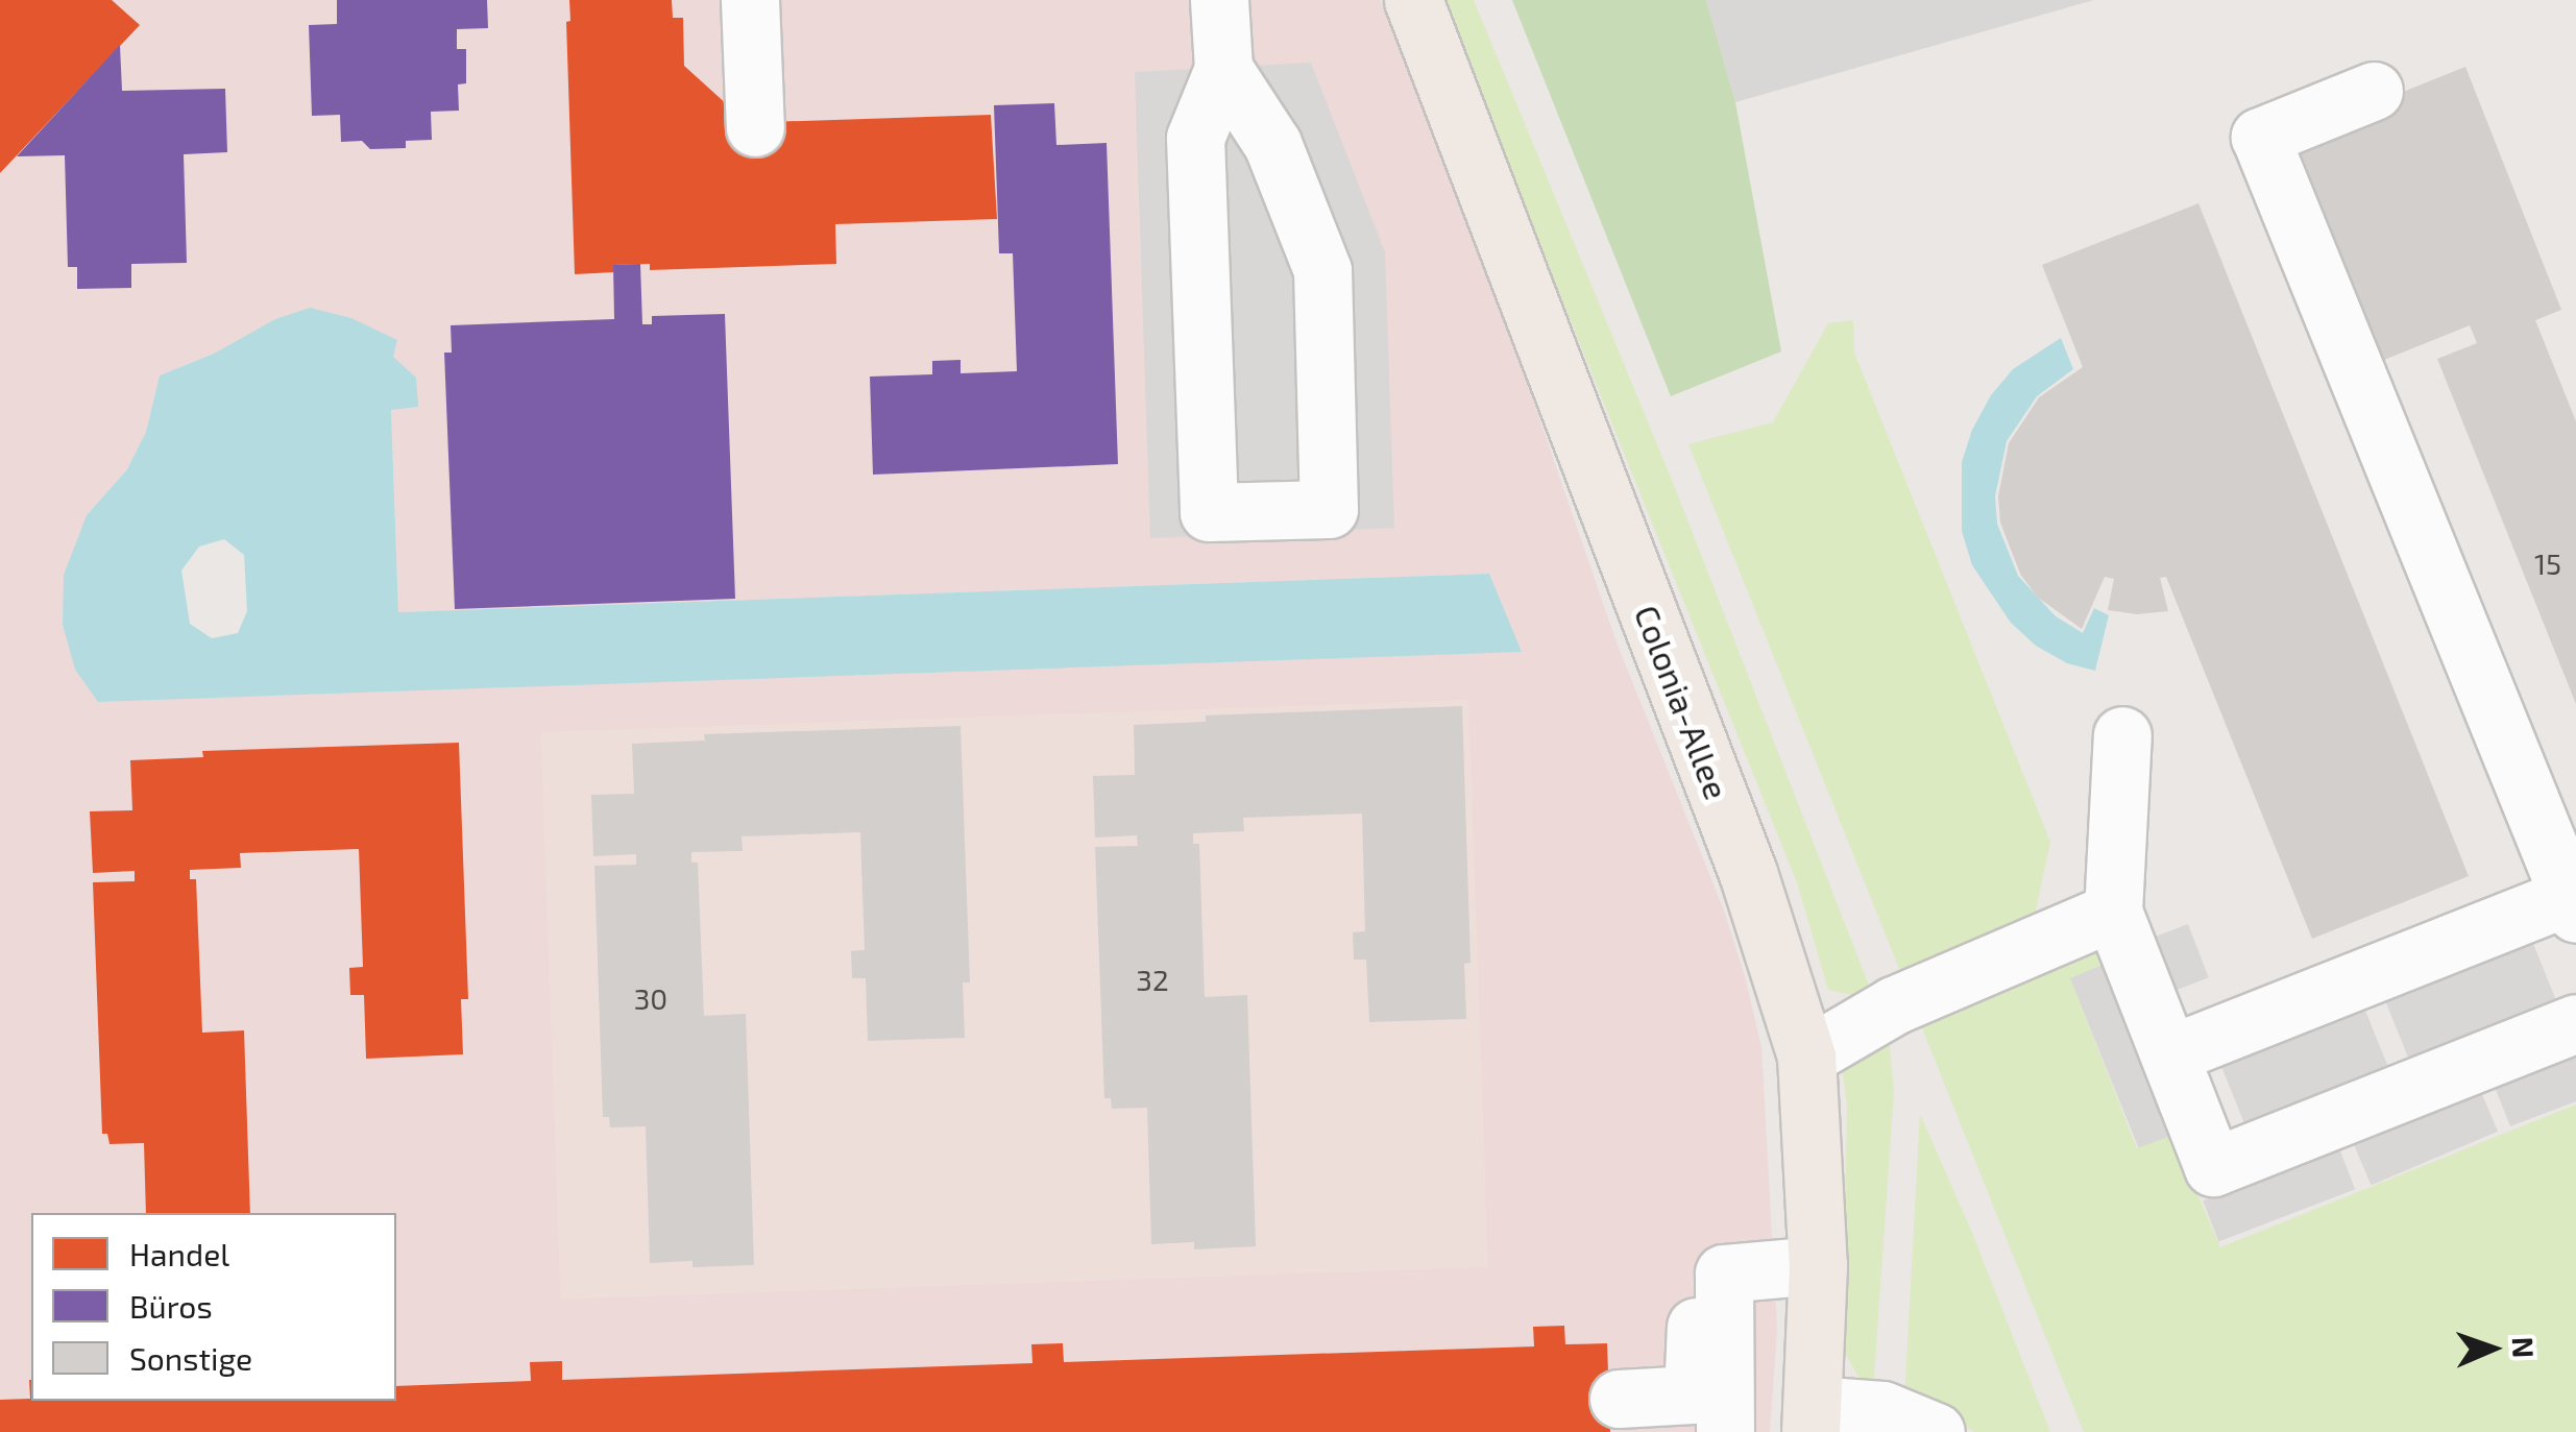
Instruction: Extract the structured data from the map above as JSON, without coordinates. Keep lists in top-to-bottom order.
{
  "streets": {
    "main road": ["Colonia-Allee"]
  },
  "house_numbers": ["15", "32", "30"],
  "legend": ["Handel", "Büros", "Sonstige"],
  "north": "right"
}
